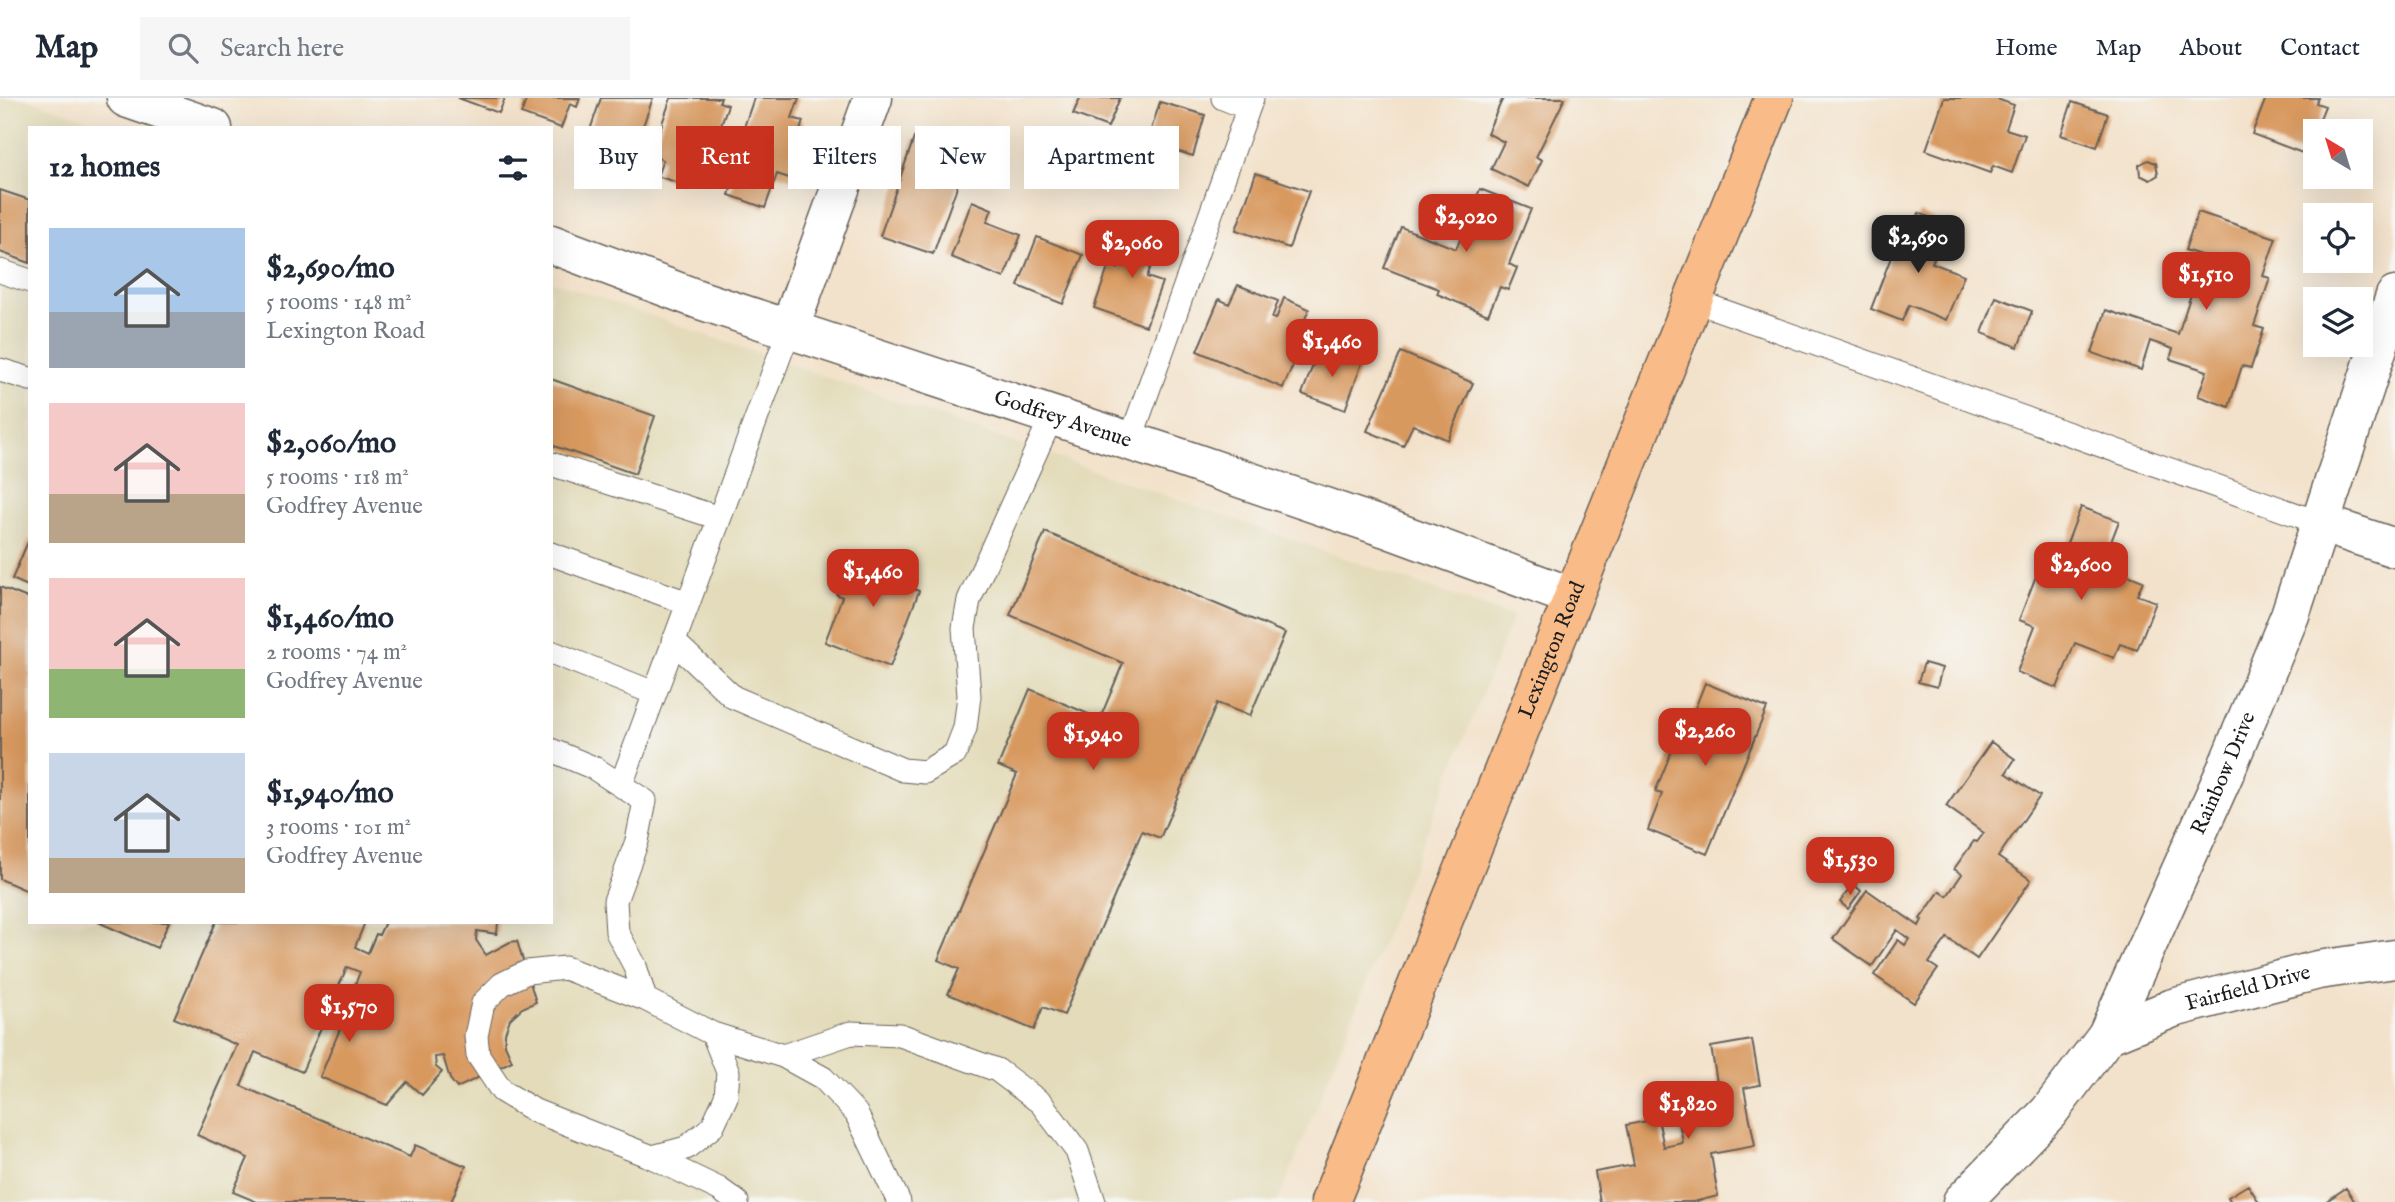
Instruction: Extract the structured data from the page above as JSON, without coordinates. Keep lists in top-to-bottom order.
{
  "streets": {
    "main road": ["Lexington Road"],
    "street": ["Godfrey Avenue", "Rainbow Drive", "Fairfield Drive"]
  },
  "crossings": [
    ["Godfrey Avenue", "Lexington Road"],
    ["Rainbow Drive", "Fairfield Drive"]
  ],
  "north": "top left",
  "page": {
    "header": "Map",
    "search": "Search here",
    "nav": [
      "Home",
      "Map",
      "About",
      "Contact"
    ],
    "chip": [
      "Buy",
      "Rent",
      "Filters",
      "New",
      "Apartment"
    ],
    "heading": "12 homes",
    "price": [
      "$2,020",
      "$2,690",
      "$2,060",
      "$1,510",
      "$1,460",
      "$2,600",
      "$1,460",
      "$2,260",
      "$1,940",
      "$1,530",
      "$1,570",
      "$1,820"
    ],
    "list": [
      {
        "name": "$2,690/mo",
        "note": "5 rooms · 148 m² · Lexington Road"
      },
      {
        "name": "$2,060/mo",
        "note": "5 rooms · 118 m² · Godfrey Avenue"
      },
      {
        "name": "$1,460/mo",
        "note": "2 rooms · 74 m² · Godfrey Avenue"
      },
      {
        "name": "$1,940/mo",
        "note": "3 rooms · 101 m² · Godfrey Avenue"
      }
    ]
  }
}
